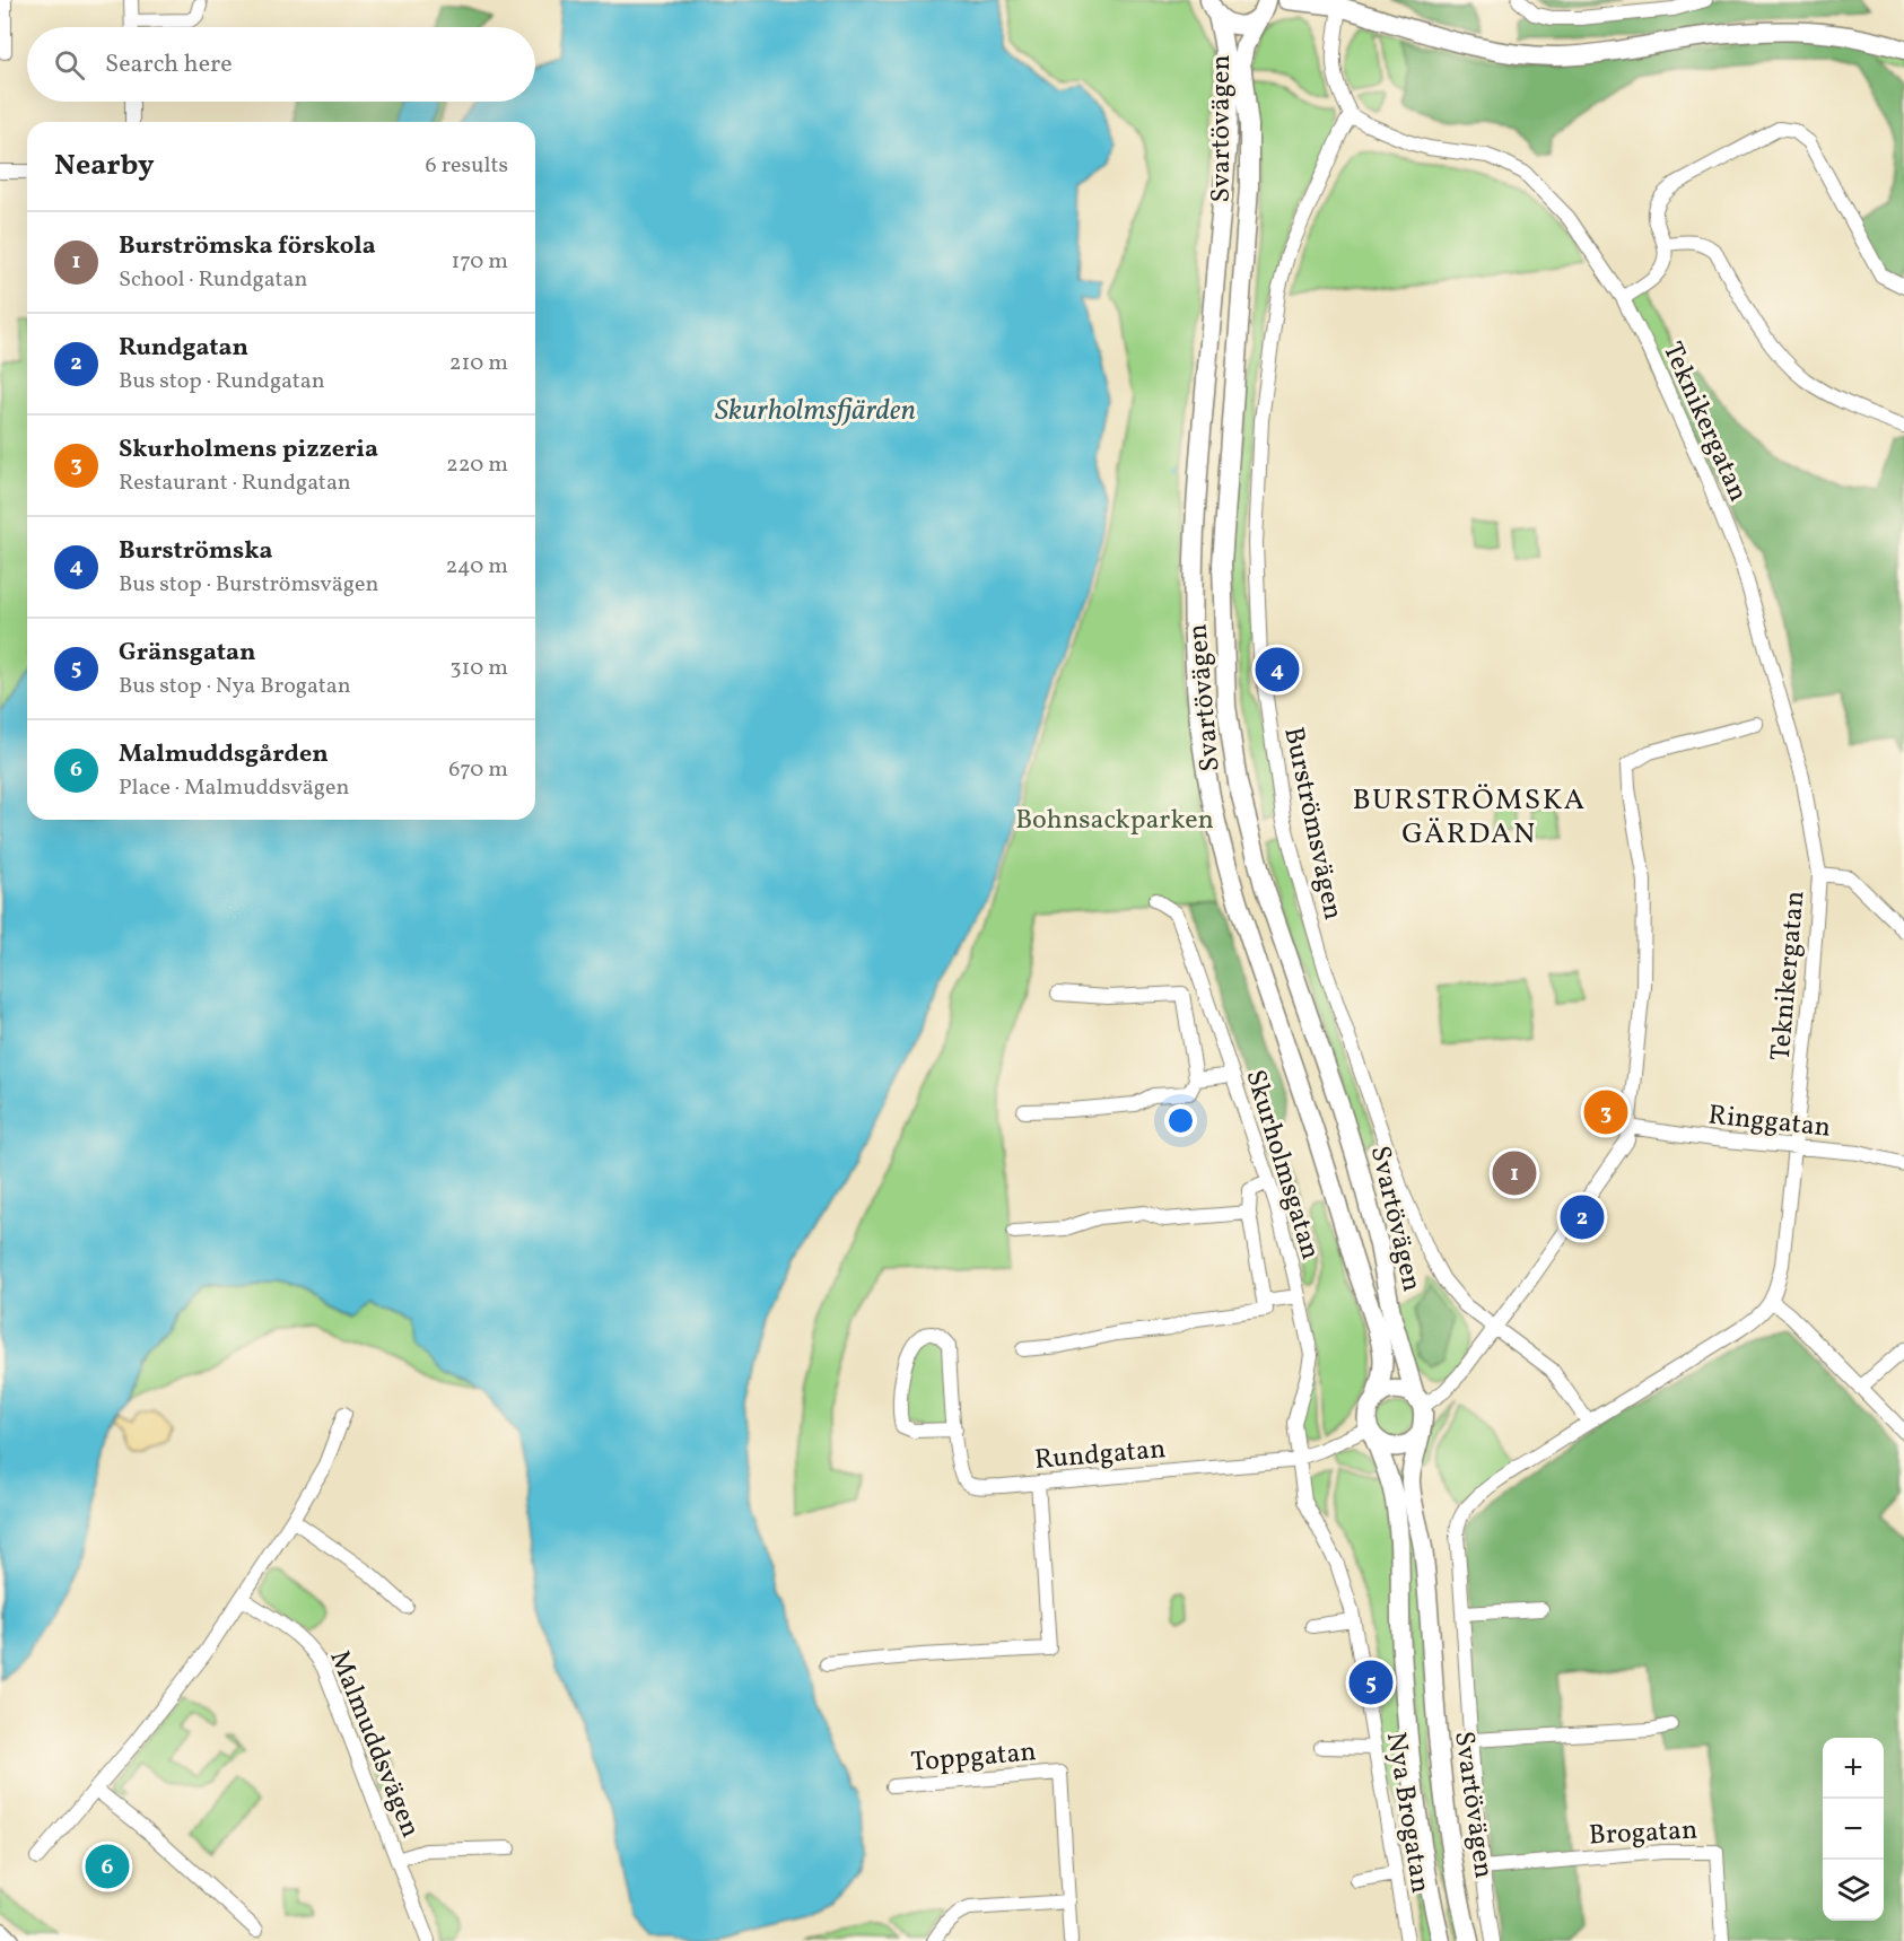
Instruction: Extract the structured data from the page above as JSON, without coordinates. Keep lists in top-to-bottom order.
{
  "streets": {
    "main road": ["Svartövägen"],
    "street": [
      "Teknikergatan",
      "Burströmsvägen",
      "Ringgatan",
      "Skurholmsgatan",
      "Rundgatan",
      "Malmuddsvägen",
      "Toppgatan",
      "Nya Brogatan",
      "Brogatan"
    ]
  },
  "crossings": [
    ["Svartövägen", "Rundgatan"],
    ["Teknikergatan", "Burströmsvägen"],
    ["Teknikergatan", "Ringgatan"],
    ["Skurholmsgatan", "Rundgatan"],
    ["Skurholmsgatan", "Nya Brogatan"],
    ["Rundgatan", "Nya Brogatan"]
  ],
  "districts": ["BURSTRÖMSKA GÄRDAN"],
  "water": ["Skurholmsfjärden"],
  "parks": ["Bohnsackparken"],
  "page": {
    "search": "Search here",
    "heading": ["Nearby", "6 results"],
    "list": [
      {
        "mark": "1",
        "name": "Burströmska förskola",
        "note": "School · Rundgatan",
        "value": "170 m"
      },
      {
        "mark": "2",
        "name": "Rundgatan",
        "note": "Bus stop · Rundgatan",
        "value": "210 m"
      },
      {
        "mark": "3",
        "name": "Skurholmens pizzeria",
        "note": "Restaurant · Rundgatan",
        "value": "220 m"
      },
      {
        "mark": "4",
        "name": "Burströmska",
        "note": "Bus stop · Burströmsvägen",
        "value": "240 m"
      },
      {
        "mark": "5",
        "name": "Gränsgatan",
        "note": "Bus stop · Nya Brogatan",
        "value": "310 m"
      },
      {
        "mark": "6",
        "name": "Malmuddsgården",
        "note": "Place · Malmuddsvägen",
        "value": "670 m"
      }
    ],
    "pins": [
      "4",
      "3",
      "1",
      "2",
      "5",
      "6"
    ],
    "map_buttons": ["+", "−"]
  }
}
